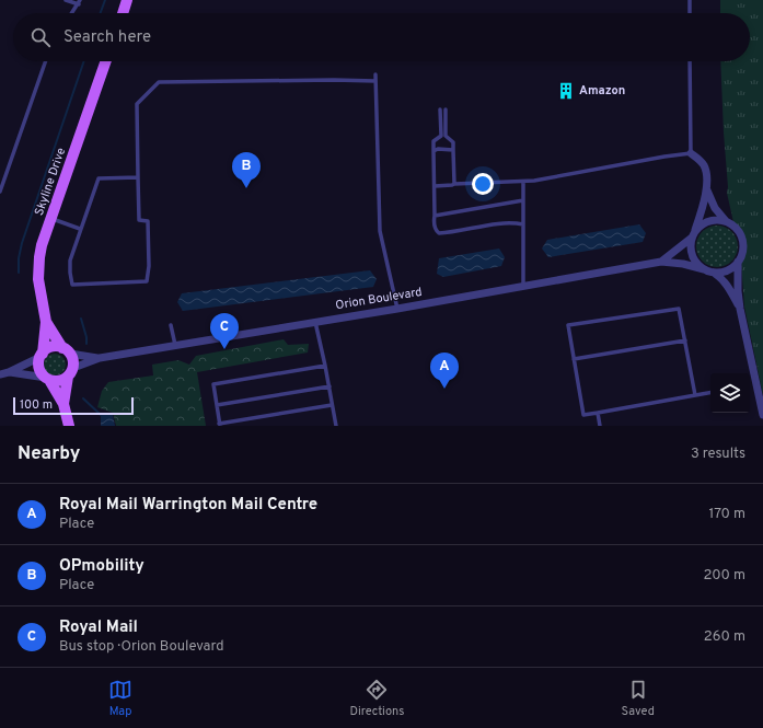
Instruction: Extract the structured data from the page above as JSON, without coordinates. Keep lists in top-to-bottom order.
{
  "streets": {
    "main road": ["Skyline Drive"],
    "street": ["Orion Boulevard"]
  },
  "crossings": [
    ["Skyline Drive", "Orion Boulevard"]
  ],
  "places": {
    "building": ["Amazon"]
  },
  "scale_bar": "100 m",
  "page": {
    "search": "Search here",
    "pins": ["B", "C", "A"],
    "scale": "100 m",
    "heading": ["Nearby", "3 results"],
    "list": [
      {
        "mark": "A",
        "name": "Royal Mail Warrington Mail Centre",
        "note": "Place",
        "value": "170 m"
      },
      {
        "mark": "B",
        "name": "OPmobility",
        "note": "Place",
        "value": "200 m"
      },
      {
        "mark": "C",
        "name": "Royal Mail",
        "note": "Bus stop · Orion Boulevard",
        "value": "260 m"
      }
    ],
    "nav": ["Map", "Directions", "Saved"]
  }
}
